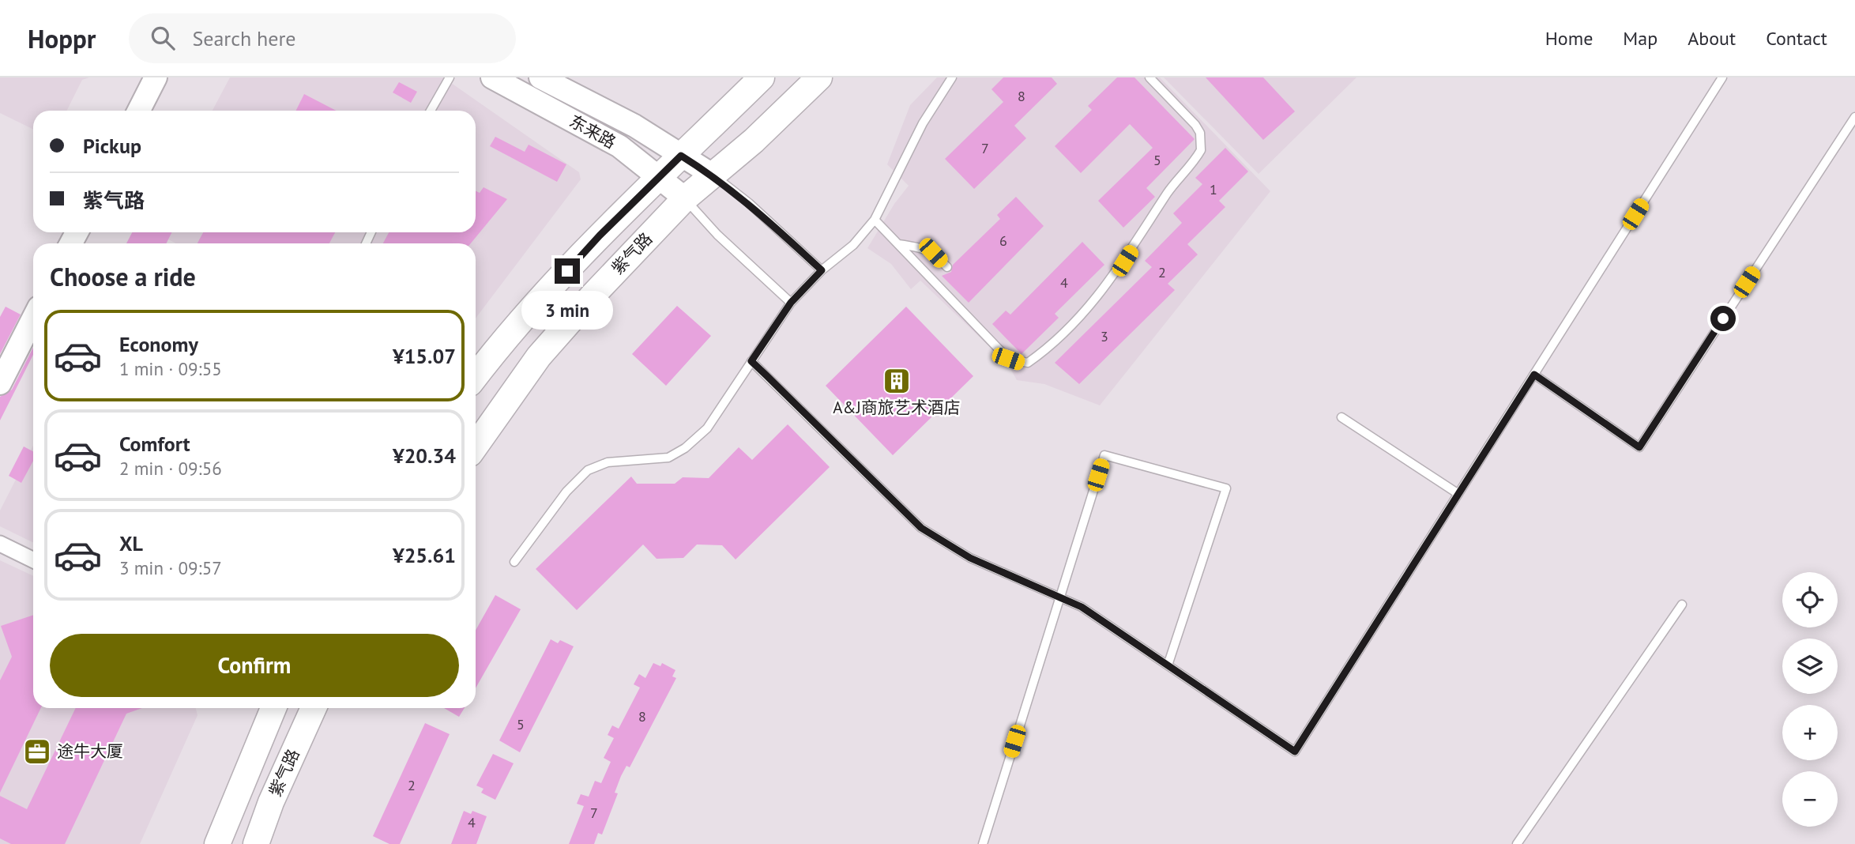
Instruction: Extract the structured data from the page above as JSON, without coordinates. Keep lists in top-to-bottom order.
{
  "streets": {
    "main road": ["紫气路"],
    "street": ["东来路"]
  },
  "crossings": [
    ["东来路", "紫气路"]
  ],
  "places": {
    "building": ["A&J商旅艺术酒店"],
    "office": ["途牛大厦"]
  },
  "house_numbers": [
    "8",
    "7",
    "5",
    "1",
    "6",
    "2",
    "4",
    "3",
    "8",
    "5",
    "2",
    "7",
    "4"
  ],
  "page": {
    "header": "Hoppr",
    "search": "Search here",
    "nav": [
      "Home",
      "Map",
      "About",
      "Contact"
    ],
    "banner": ["Pickup", "紫气路"],
    "heading": "Choose a ride",
    "bubble": "3 min",
    "list": [
      {
        "name": "Economy",
        "note": "1 min · 09:55",
        "value": "¥15.07"
      },
      {
        "name": "Comfort",
        "note": "2 min · 09:56",
        "value": "¥20.34"
      },
      {
        "name": "XL",
        "note": "3 min · 09:57",
        "value": "¥25.61"
      }
    ],
    "map_buttons": ["+", "−"],
    "buttons": "Confirm"
  }
}
